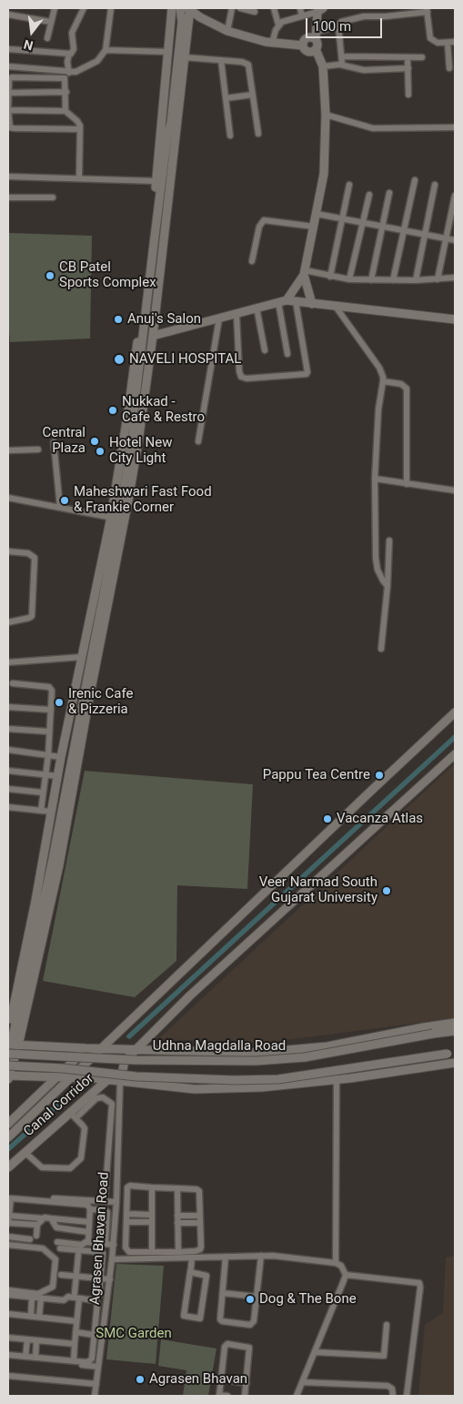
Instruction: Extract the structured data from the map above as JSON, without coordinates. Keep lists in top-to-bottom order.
{
  "streets": {
    "main road": ["Udhna Magdalla Road", "Canal Corridor"],
    "street": ["Agrasen Bhavan Road"]
  },
  "parks": ["SMC Garden"],
  "places": [
    "CB Patel Sports Complex",
    "Anuj's Salon",
    "NAVELI HOSPITAL",
    "Nukkad - Cafe & Restro",
    "Central Plaza",
    "Hotel New City Light",
    "Maheshwari Fast Food & Frankie Corner",
    "Irenic Cafe & Pizzeria",
    "Pappu Tea Centre",
    "Vacanza Atlas",
    "Veer Narmad South Gujarat University",
    "Dog & The Bone",
    "Agrasen Bhavan"
  ],
  "scale_bar": "100 m",
  "north": "bottom"
}
